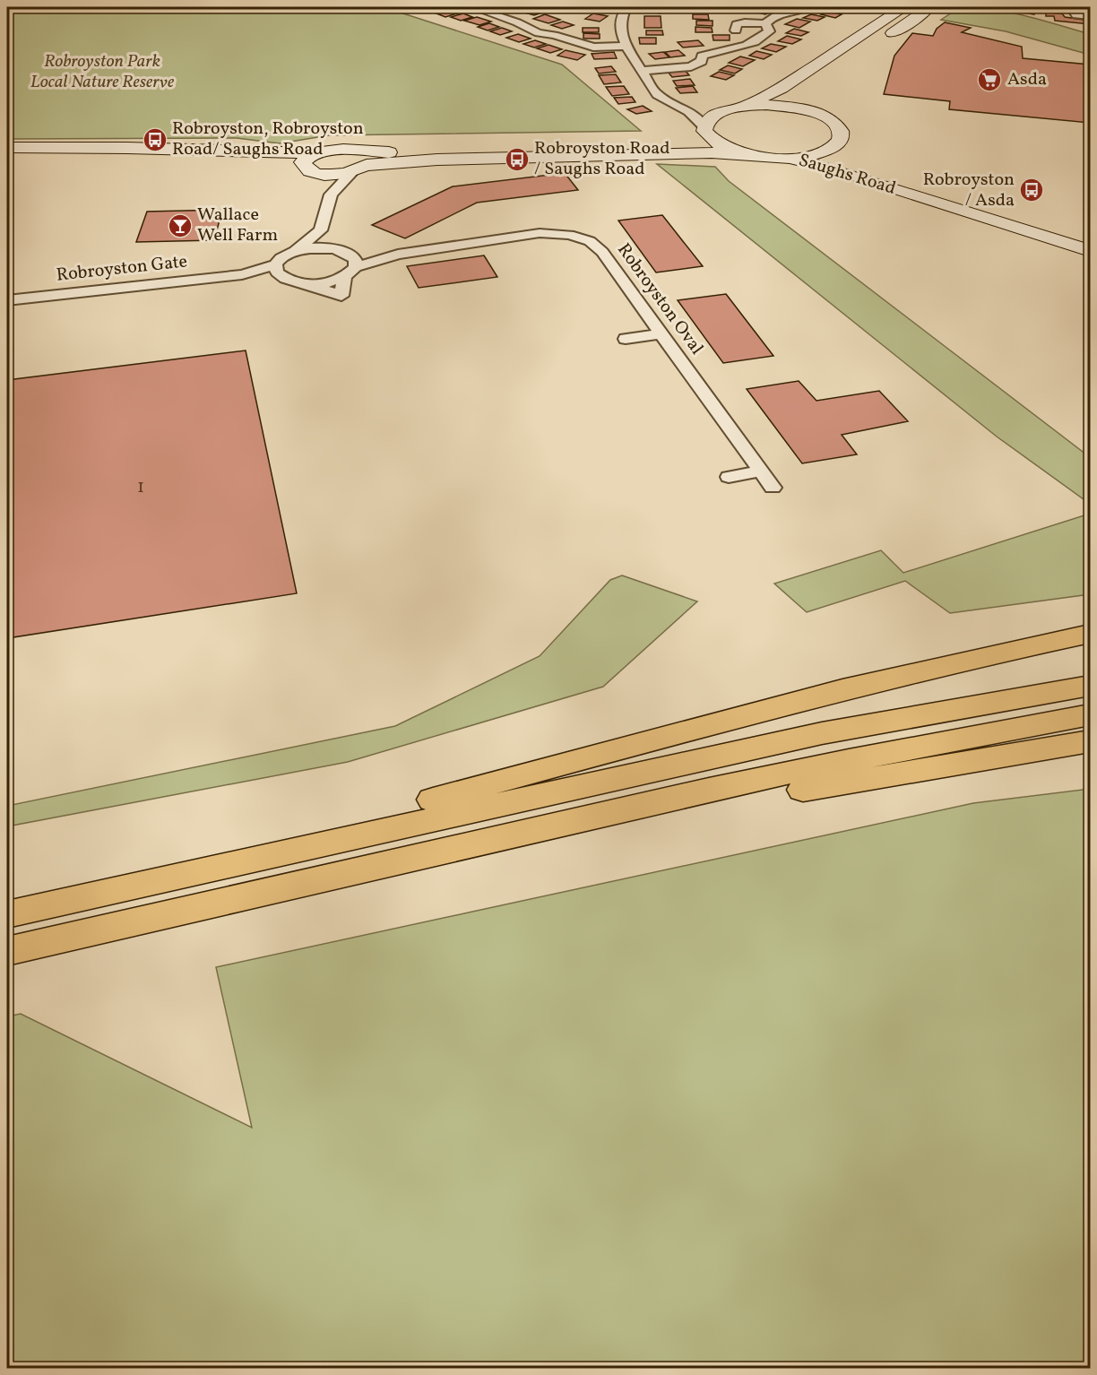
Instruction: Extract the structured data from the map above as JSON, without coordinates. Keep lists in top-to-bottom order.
{
  "streets": {
    "main road": ["Saughs Road"],
    "street": ["Robroyston Gate", "Robroyston Oval"]
  },
  "parks": ["Robroyston Park Local Nature Reserve"],
  "places": {
    "supermarket": ["Asda"],
    "bus stop": ["Robroyston, Robroyston Road/ Saughs Road", "Robroyston Road / Saughs Road", "Robroyston / Asda"],
    "bar": ["Wallace Well Farm"]
  },
  "house_numbers": ["1"]
}
